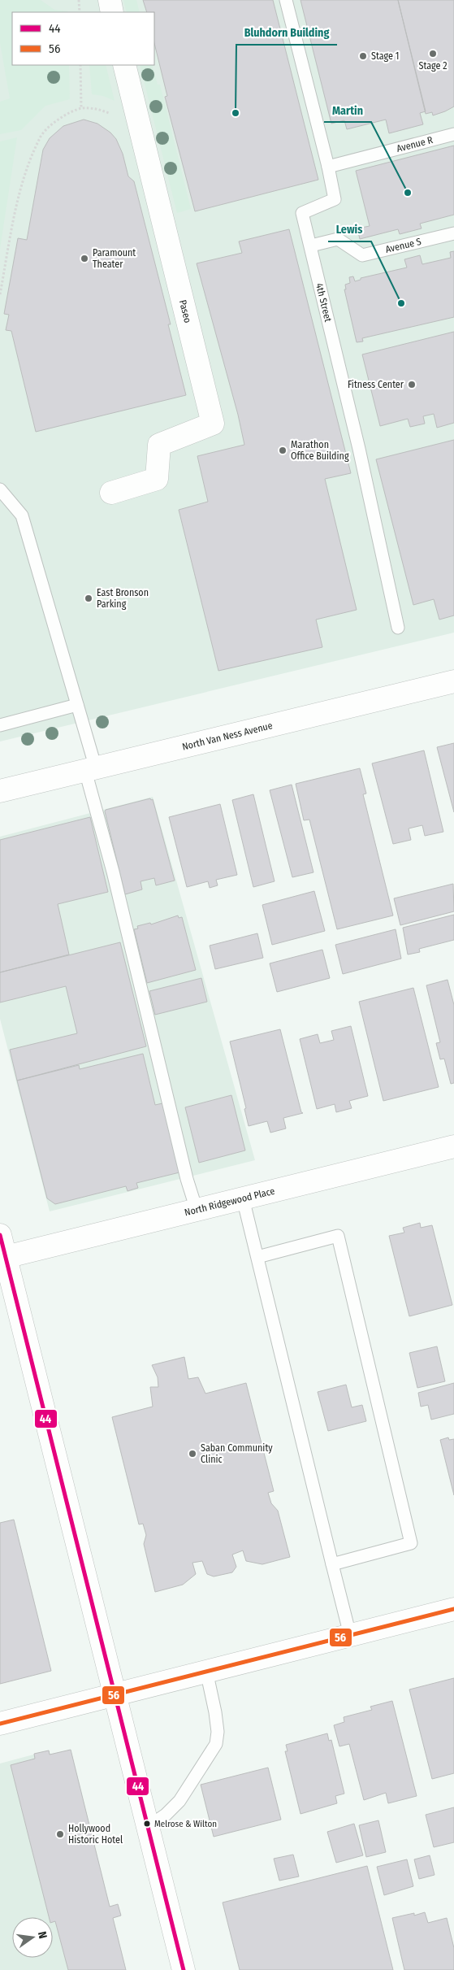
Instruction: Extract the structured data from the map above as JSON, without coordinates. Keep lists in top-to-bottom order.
{
  "streets": {
    "street": ["Paseo", "North Van Ness Avenue", "North Ridgewood Place"],
    "lane": ["Avenue R", "Avenue S", "4th Street"]
  },
  "crossings": [
    ["Avenue R", "4th Street"],
    ["Avenue S", "4th Street"]
  ],
  "places": [
    "Stage 2",
    "Stage 1",
    "Bluhdorn Building",
    "Martin",
    "Paramount Theater",
    "Lewis",
    "Fitness Center",
    "Marathon Office Building",
    "East Bronson Parking",
    "Saban Community Clinic",
    "Melrose & Wilton",
    "Hollywood Historic Hotel"
  ],
  "lines": ["transit line 44", "transit line 56"],
  "legend": ["44", "56"],
  "north": "right"
}
